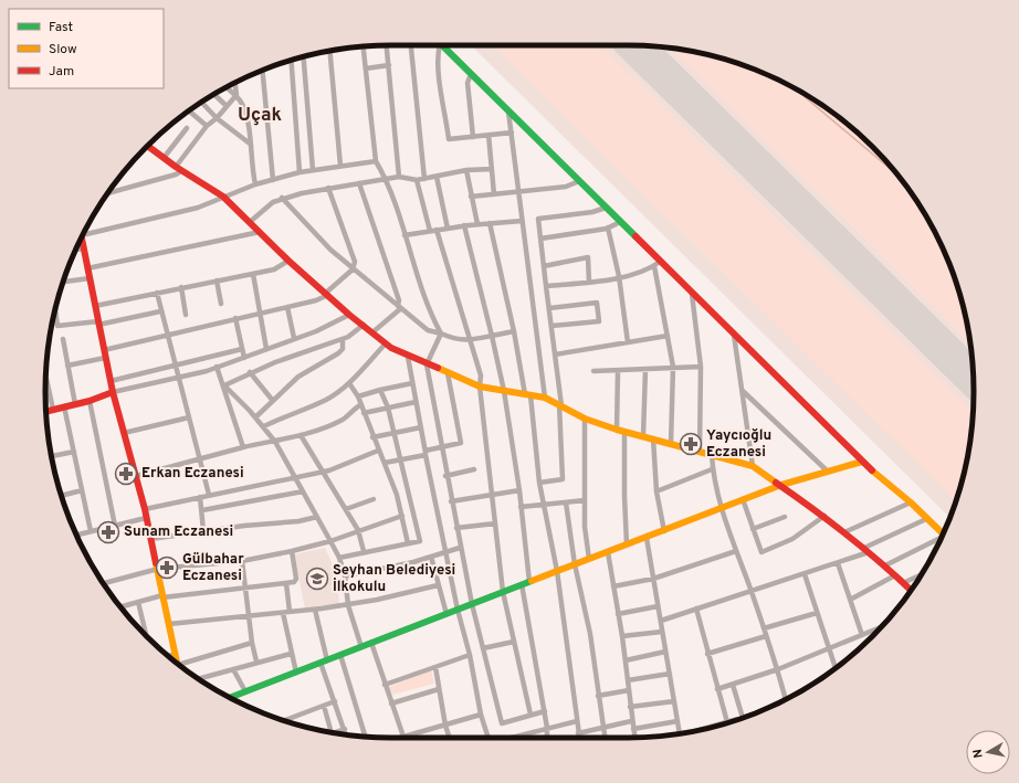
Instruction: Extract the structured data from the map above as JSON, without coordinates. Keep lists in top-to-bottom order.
{
  "districts": ["Uçak"],
  "places": {
    "pharmacy": [
      "Yaycıoğlu Eczanesi",
      "Erkan Eczanesi",
      "Sunam Eczanesi",
      "Gülbahar Eczanesi"
    ],
    "school or university": ["Seyhan Belediyesi İlkokulu"]
  },
  "legend": ["Fast", "Slow", "Jam"],
  "north": "left"
}
